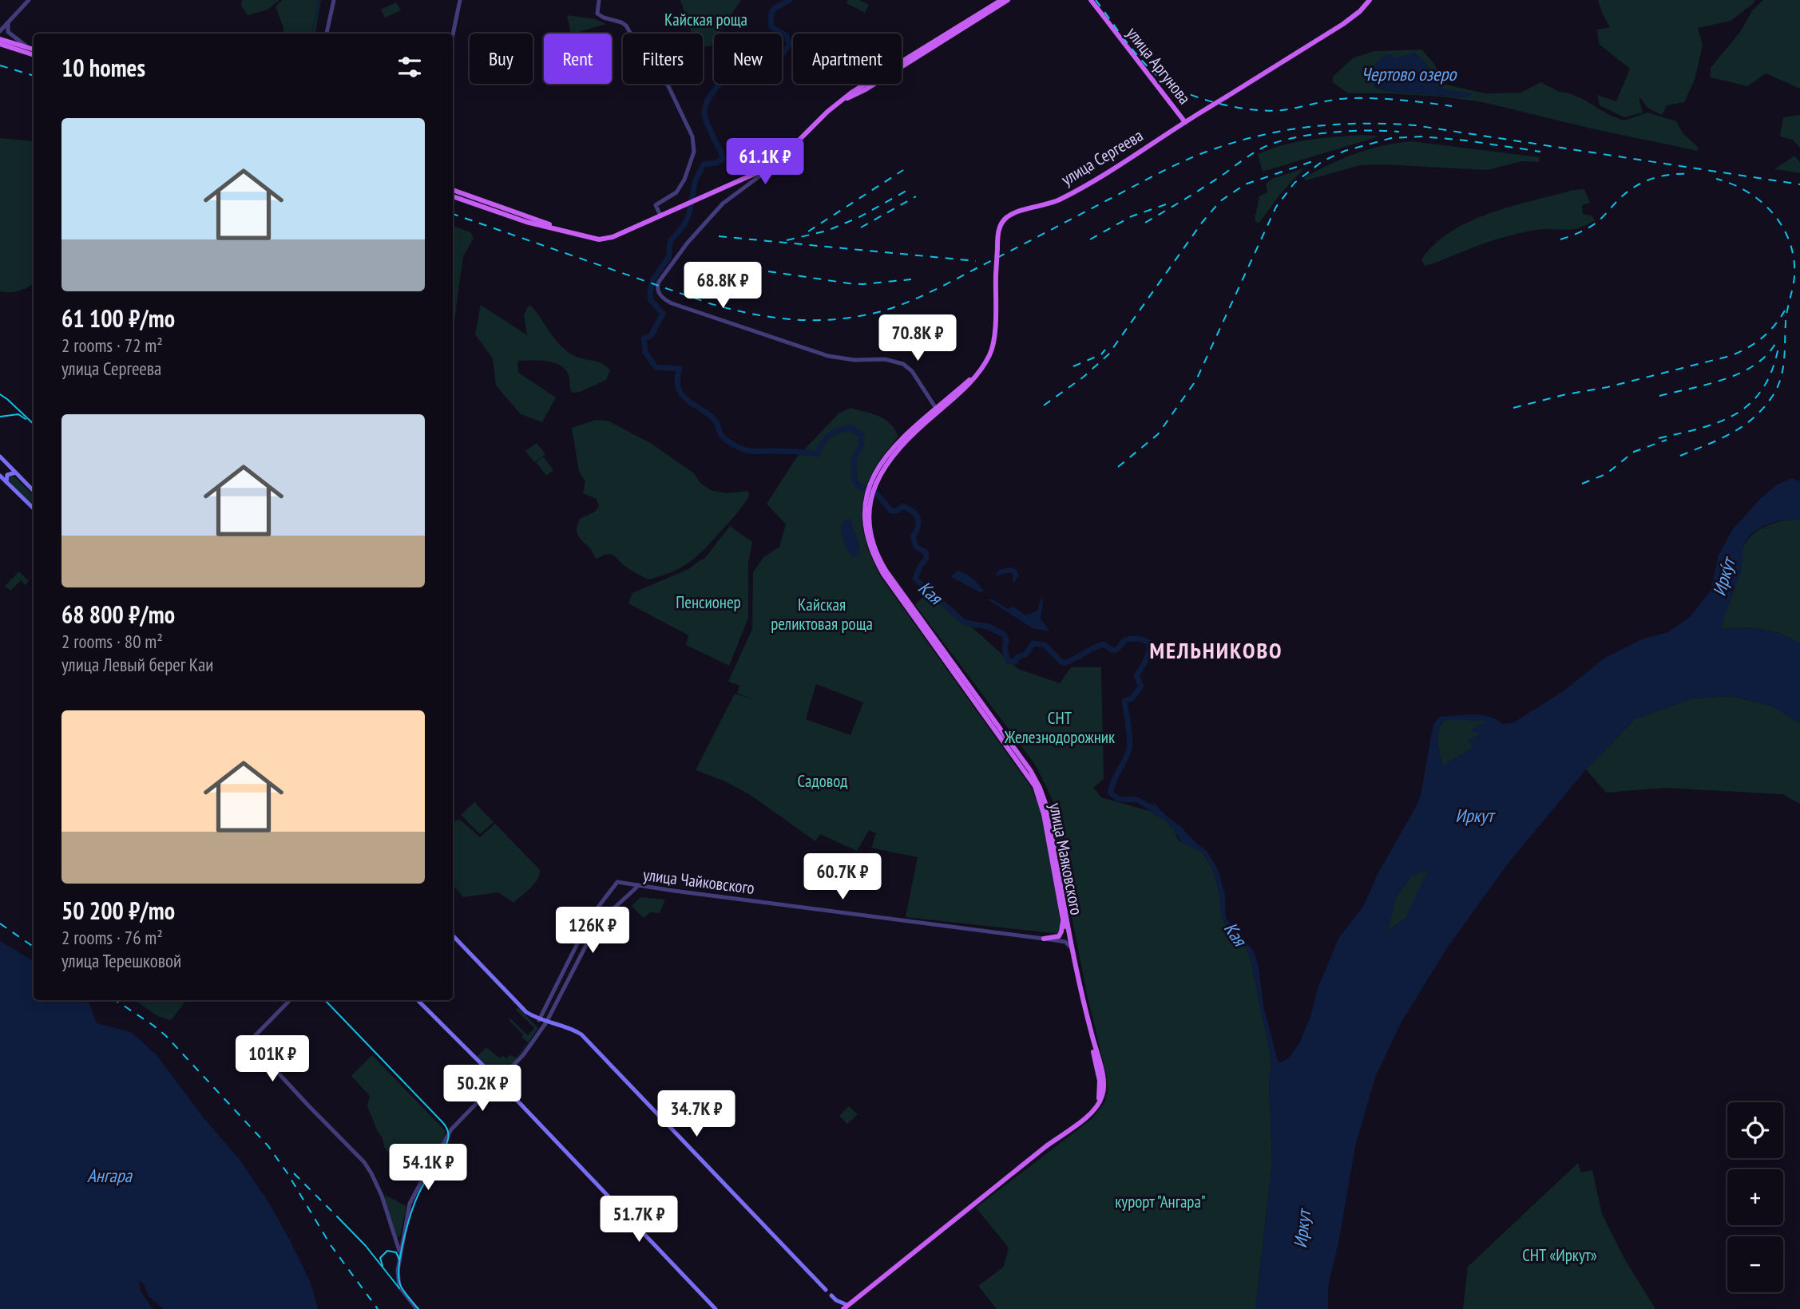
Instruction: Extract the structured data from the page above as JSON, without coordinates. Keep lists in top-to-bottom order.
{
  "streets": {
    "main road": ["улица Аргунова", "улица Сергеева", "улица Маяковского"],
    "street": ["улица Чайковского"]
  },
  "crossings": [
    ["улица Аргунова", "улица Сергеева"],
    ["улица Маяковского", "улица Чайковского"]
  ],
  "districts": ["МЕЛЬНИКОВО"],
  "water": [
    "Чертово озеро",
    "Ирку́т",
    "Кая",
    "Иркут",
    "Ангара"
  ],
  "parks": [
    "Кайская роща",
    "Пенсионер",
    "Кайская реликтовая роща",
    "СНТ Железнодорожник",
    "Садовод",
    "курорт \"Ангара\"",
    "СНТ «Иркут»"
  ],
  "page": {
    "chip": [
      "Buy",
      "Rent",
      "Filters",
      "New",
      "Apartment"
    ],
    "heading": "10 homes",
    "list": [
      {
        "name": "61 100 ₽/mo",
        "note": "2 rooms · 72 m² · улица Сергеева"
      },
      {
        "name": "68 800 ₽/mo",
        "note": "2 rooms · 80 m² · улица Левый берег Каи"
      },
      {
        "name": "50 200 ₽/mo",
        "note": "2 rooms · 76 m² · улица Терешковой"
      }
    ],
    "price": [
      "61.1K ₽",
      "68.8K ₽",
      "70.8K ₽",
      "60.7K ₽",
      "126K ₽",
      "101K ₽",
      "50.2K ₽",
      "34.7K ₽",
      "54.1K ₽",
      "51.7K ₽"
    ],
    "map_buttons": ["+", "−"]
  }
}
